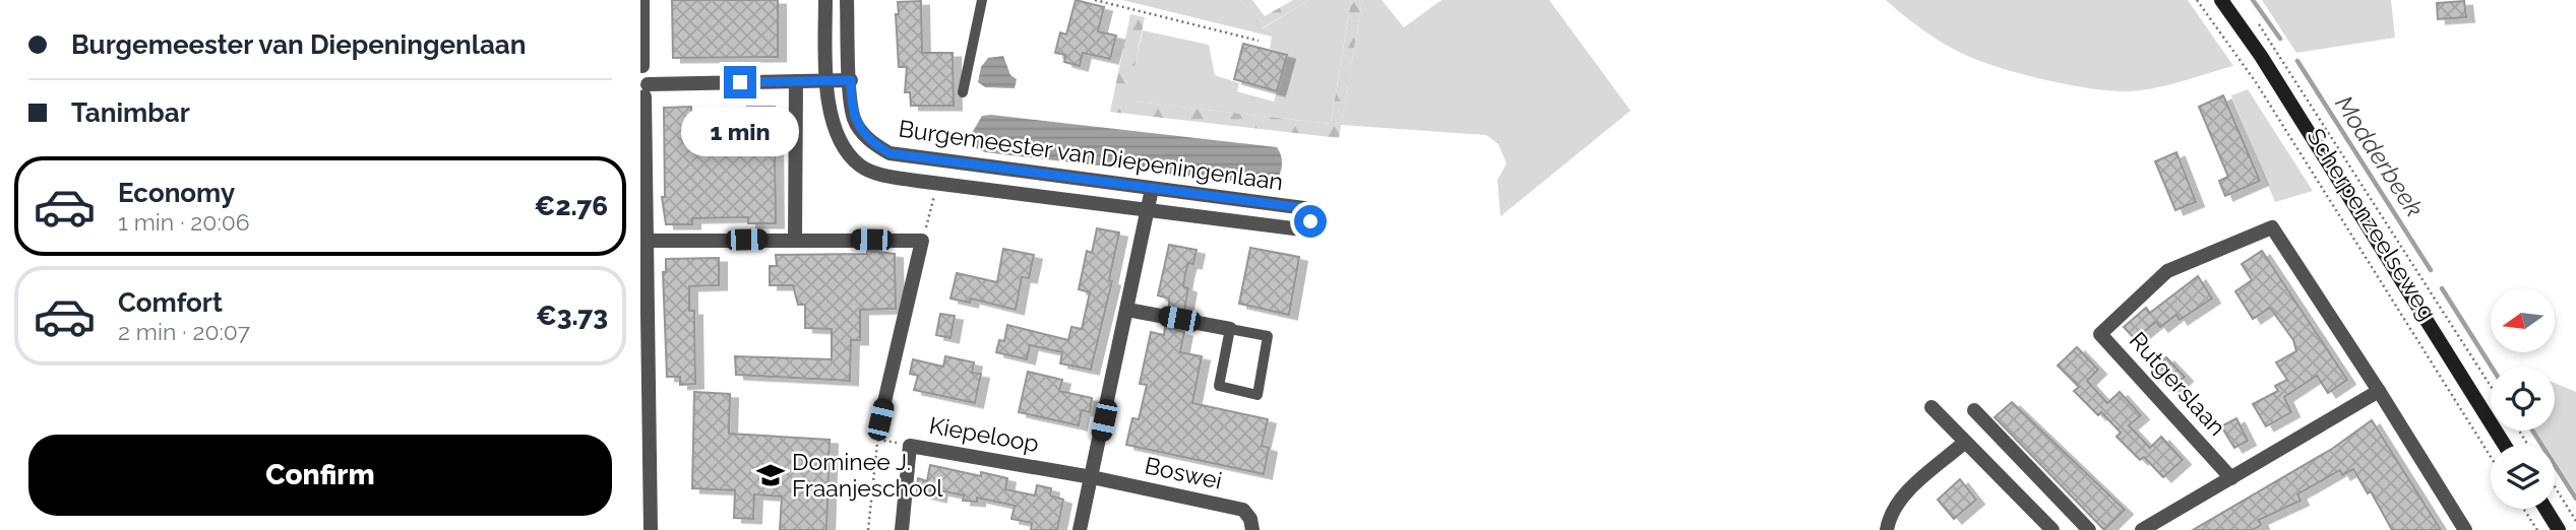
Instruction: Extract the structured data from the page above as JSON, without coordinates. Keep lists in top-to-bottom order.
{
  "streets": {
    "main road": ["Scherpenzeelseweg"],
    "street": [
      "Burgemeester van Diepeningenlaan",
      "Rutgerslaan",
      "Kiepeloop",
      "Boswei"
    ]
  },
  "crossings": [
    ["Kiepeloop", "Boswei"]
  ],
  "water": ["Modderbeek"],
  "places": {
    "school or university": ["Dominee J. Fraanjeschool"]
  },
  "north": "left",
  "page": {
    "banner": ["Burgemeester van Diepeningenlaan", "Tanimbar"],
    "bubble": "1 min",
    "list": [
      {
        "name": "Economy",
        "note": "1 min · 20:06",
        "value": "€2.76"
      },
      {
        "name": "Comfort",
        "note": "2 min · 20:07",
        "value": "€3.73"
      }
    ],
    "buttons": "Confirm"
  }
}
